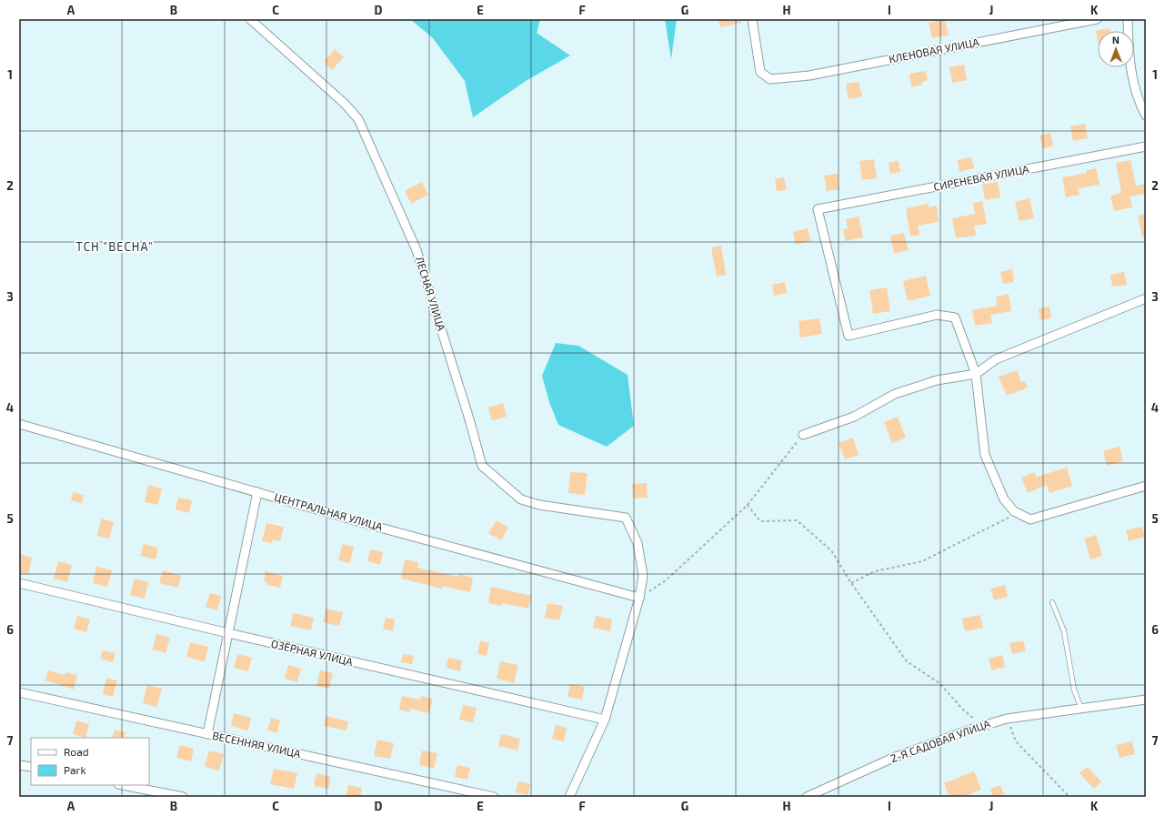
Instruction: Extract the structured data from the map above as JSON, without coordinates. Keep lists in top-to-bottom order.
{
  "streets": {
    "street": [
      "КЛЕНОВАЯ УЛИЦА",
      "СИРЕНЕВАЯ УЛИЦА",
      "ЛЕСНАЯ УЛИЦА",
      "ЦЕНТРАЛЬНАЯ УЛИЦА",
      "ОЗЁРНАЯ УЛИЦА",
      "2-Я САДОВАЯ УЛИЦА",
      "ВЕСЕННЯЯ УЛИЦА"
    ]
  },
  "crossings": [
    ["ЛЕСНАЯ УЛИЦА", "ЦЕНТРАЛЬНАЯ УЛИЦА"]
  ],
  "districts": ["ТСН \"ВЕСНА\""],
  "legend": ["Road", "Park"],
  "north": "top",
  "grid": {
    "columns": [
      "A",
      "B",
      "C",
      "D",
      "E",
      "F",
      "G",
      "H",
      "I",
      "J",
      "K"
    ],
    "rows": [
      "1",
      "2",
      "3",
      "4",
      "5",
      "6",
      "7"
    ]
  }
}
